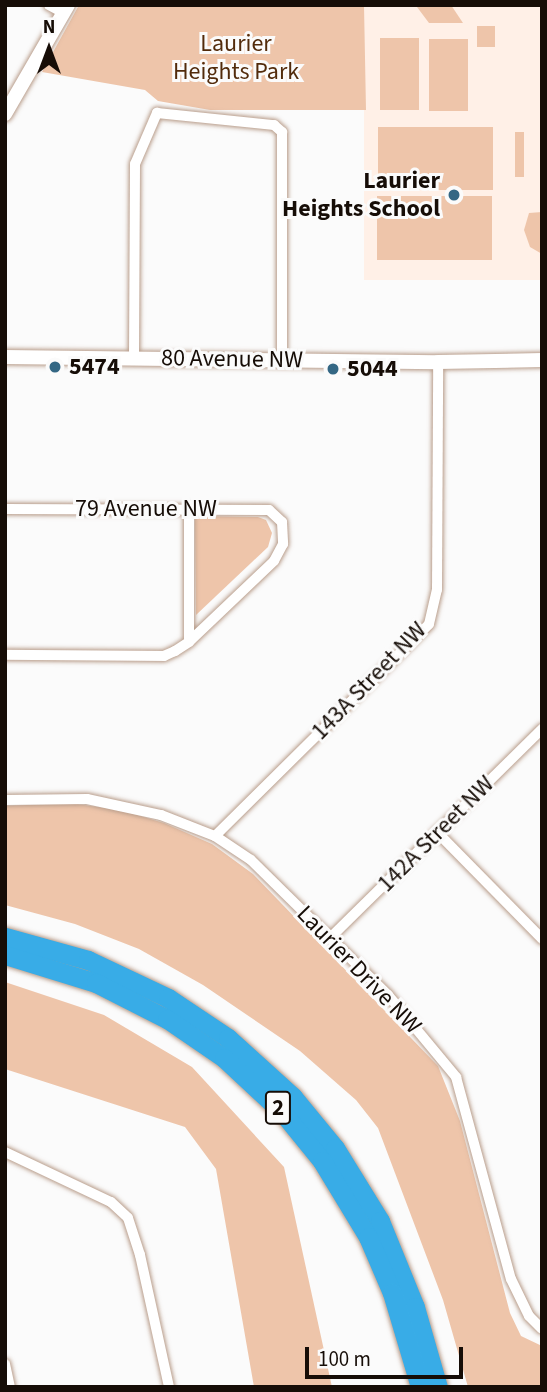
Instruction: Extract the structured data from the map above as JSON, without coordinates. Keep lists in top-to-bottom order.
{
  "streets": {
    "highway": ["2"],
    "street": [
      "80 Avenue NW",
      "79 Avenue NW",
      "143A Street NW",
      "142A Street NW",
      "Laurier Drive NW"
    ]
  },
  "crossings": [
    ["80 Avenue NW", "143A Street NW"],
    ["143A Street NW", "Laurier Drive NW"],
    ["142A Street NW", "Laurier Drive NW"]
  ],
  "parks": ["Laurier Heights Park"],
  "places": ["Laurier Heights School", "5474", "5044"],
  "scale_bar": "100 m",
  "north": "top"
}
